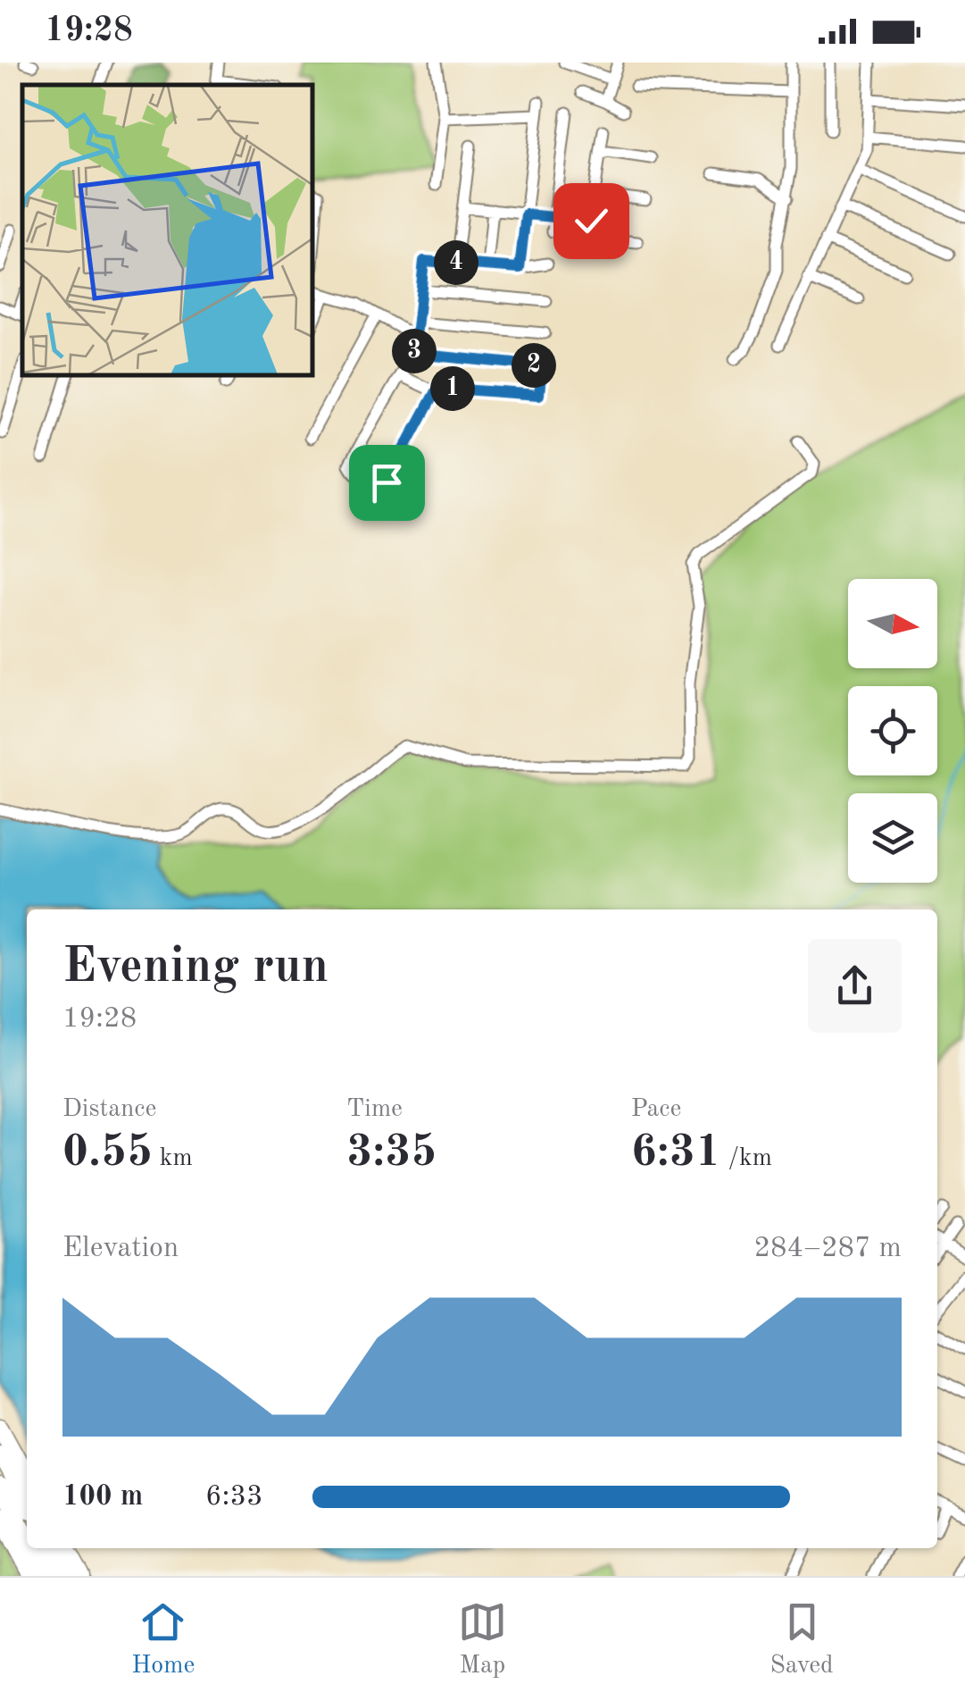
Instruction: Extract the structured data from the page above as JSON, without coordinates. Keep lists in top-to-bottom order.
{
  "north": "right",
  "page": {
    "status": "19:28",
    "pins": [
      "4",
      "3",
      "2",
      "1"
    ],
    "heading": ["Evening run", "19:28"],
    "stats": [
      ["Distance", "0.55 km"],
      ["Time", "3:35"],
      ["Pace", "6:31 /km"]
    ],
    "chart": ["Elevation", "284–287 m"],
    "list": [
      {
        "name": "100 m",
        "note": "6:33"
      }
    ],
    "tabs": ["Home", "Map", "Saved"]
  }
}
